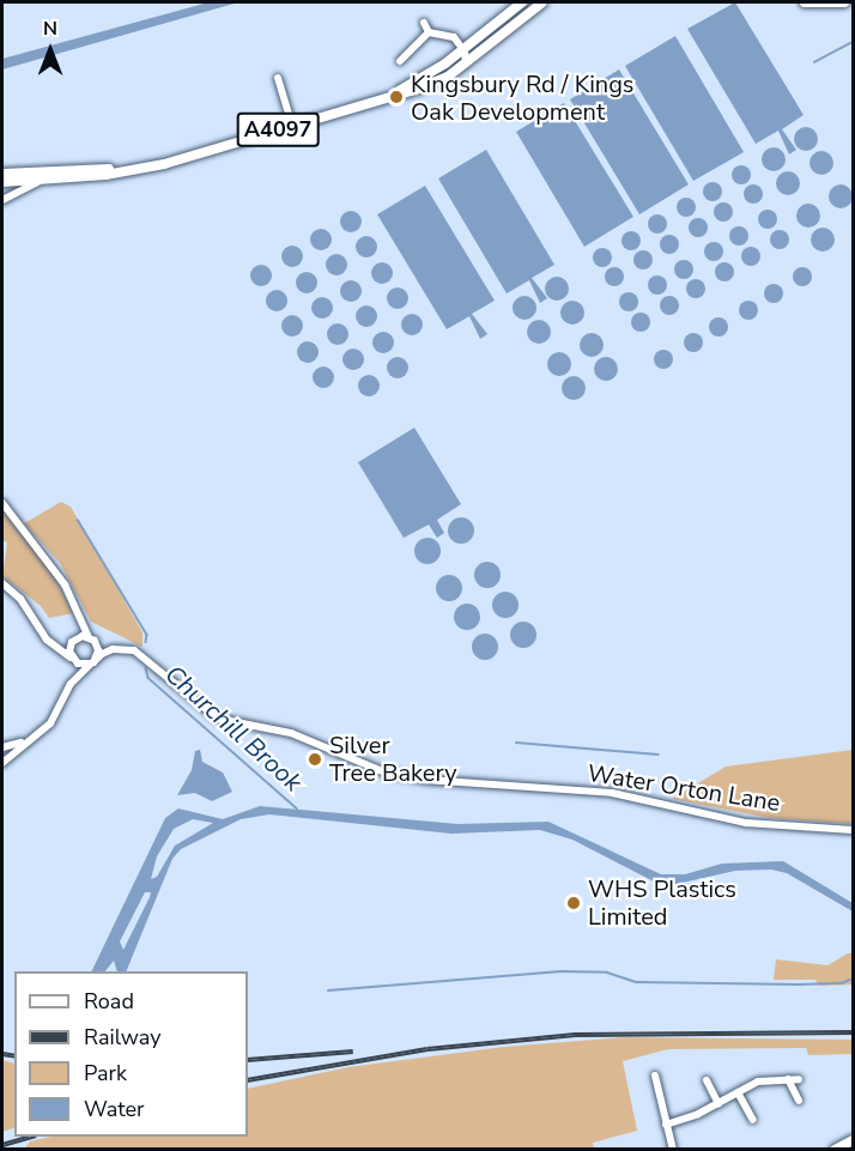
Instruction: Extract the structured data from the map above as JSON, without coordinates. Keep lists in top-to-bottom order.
{
  "streets": {
    "main road": ["A4097"],
    "street": ["Water Orton Lane"]
  },
  "water": ["Churchill Brook"],
  "places": ["Kingsbury Rd / Kings Oak Development", "Silver Tree Bakery", "WHS Plastics Limited"],
  "legend": [
    "Road",
    "Railway",
    "Park",
    "Water"
  ],
  "north": "top"
}
